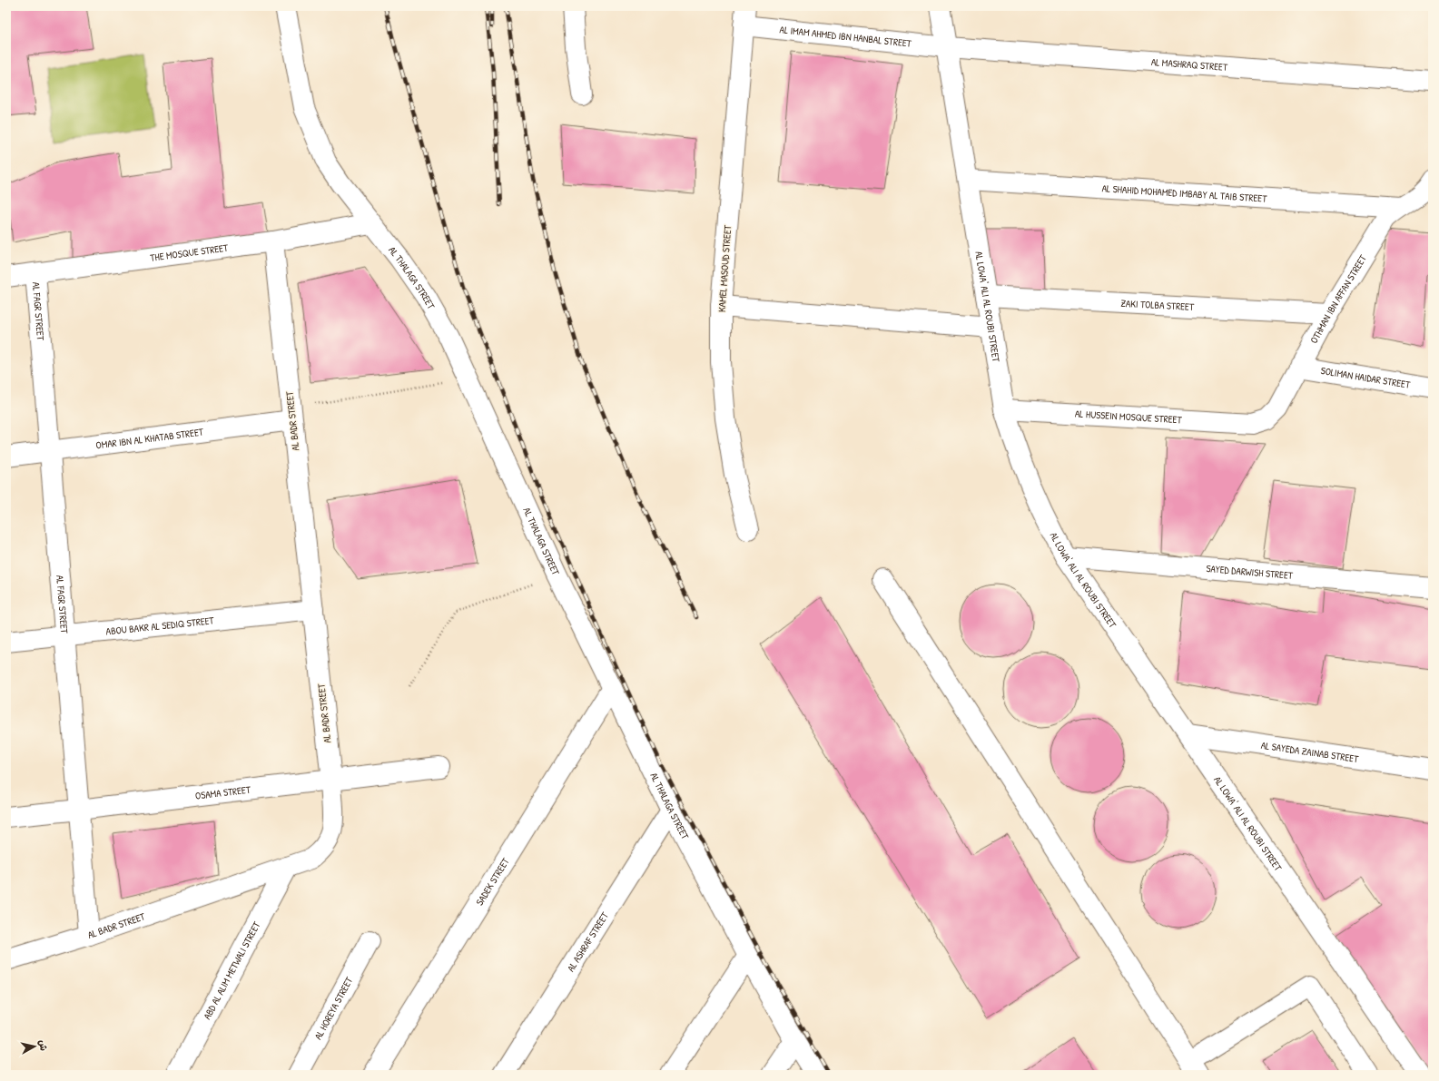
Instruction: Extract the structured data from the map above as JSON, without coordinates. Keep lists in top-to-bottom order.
{
  "streets": {
    "street": [
      "AL IMAM AHMED IBN HANBAL STREET",
      "AL MASHRAQ STREET",
      "AL SHAHID MOHAMED IMBABY AL TAIB STREET",
      "THE MOSQUE STREET",
      "KAMEL MASOUD STREET",
      "AL THALAGA STREET",
      "OTHMAN IBN AFFAN STREET",
      "ZAKI TOLBA STREET",
      "AL LOWA' ALI AL ROUBI STREET",
      "AL FAGR STREET",
      "SOLIMAN HAIDAR STREET",
      "AL HUSSEIN MOSQUE STREET",
      "AL BADR STREET",
      "OMAR IBN AL KHATAB STREET",
      "SAYED DARWISH STREET",
      "ABOU BAKR AL SEDIQ STREET",
      "AL SAYEDA ZAINAB STREET",
      "OSAMA STREET",
      "SADEK STREET",
      "AL ASHRAF STREET",
      "ABD AL ALIM METWALI STREET",
      "AL HOREYA STREET"
    ]
  },
  "crossings": [
    ["AL IMAM AHMED IBN HANBAL STREET", "AL MASHRAQ STREET"],
    ["AL IMAM AHMED IBN HANBAL STREET", "KAMEL MASOUD STREET"],
    ["AL IMAM AHMED IBN HANBAL STREET", "AL LOWA' ALI AL ROUBI STREET"],
    ["AL MASHRAQ STREET", "AL LOWA' ALI AL ROUBI STREET"],
    ["AL SHAHID MOHAMED IMBABY AL TAIB STREET", "OTHMAN IBN AFFAN STREET"],
    ["AL SHAHID MOHAMED IMBABY AL TAIB STREET", "AL LOWA' ALI AL ROUBI STREET"],
    ["THE MOSQUE STREET", "AL THALAGA STREET"],
    ["THE MOSQUE STREET", "AL FAGR STREET"],
    ["THE MOSQUE STREET", "AL BADR STREET"],
    ["AL THALAGA STREET", "SADEK STREET"],
    ["AL THALAGA STREET", "AL ASHRAF STREET"],
    ["OTHMAN IBN AFFAN STREET", "ZAKI TOLBA STREET"],
    ["OTHMAN IBN AFFAN STREET", "SOLIMAN HAIDAR STREET"],
    ["OTHMAN IBN AFFAN STREET", "AL HUSSEIN MOSQUE STREET"],
    ["ZAKI TOLBA STREET", "AL LOWA' ALI AL ROUBI STREET"],
    ["AL LOWA' ALI AL ROUBI STREET", "AL HUSSEIN MOSQUE STREET"],
    ["AL LOWA' ALI AL ROUBI STREET", "SAYED DARWISH STREET"],
    ["AL LOWA' ALI AL ROUBI STREET", "AL SAYEDA ZAINAB STREET"],
    ["AL FAGR STREET", "AL BADR STREET"],
    ["AL FAGR STREET", "OMAR IBN AL KHATAB STREET"],
    ["AL FAGR STREET", "ABOU BAKR AL SEDIQ STREET"],
    ["AL FAGR STREET", "OSAMA STREET"],
    ["AL BADR STREET", "OMAR IBN AL KHATAB STREET"],
    ["AL BADR STREET", "ABOU BAKR AL SEDIQ STREET"],
    ["AL BADR STREET", "OSAMA STREET"],
    ["AL BADR STREET", "ABD AL ALIM METWALI STREET"]
  ],
  "north": "right"
}
